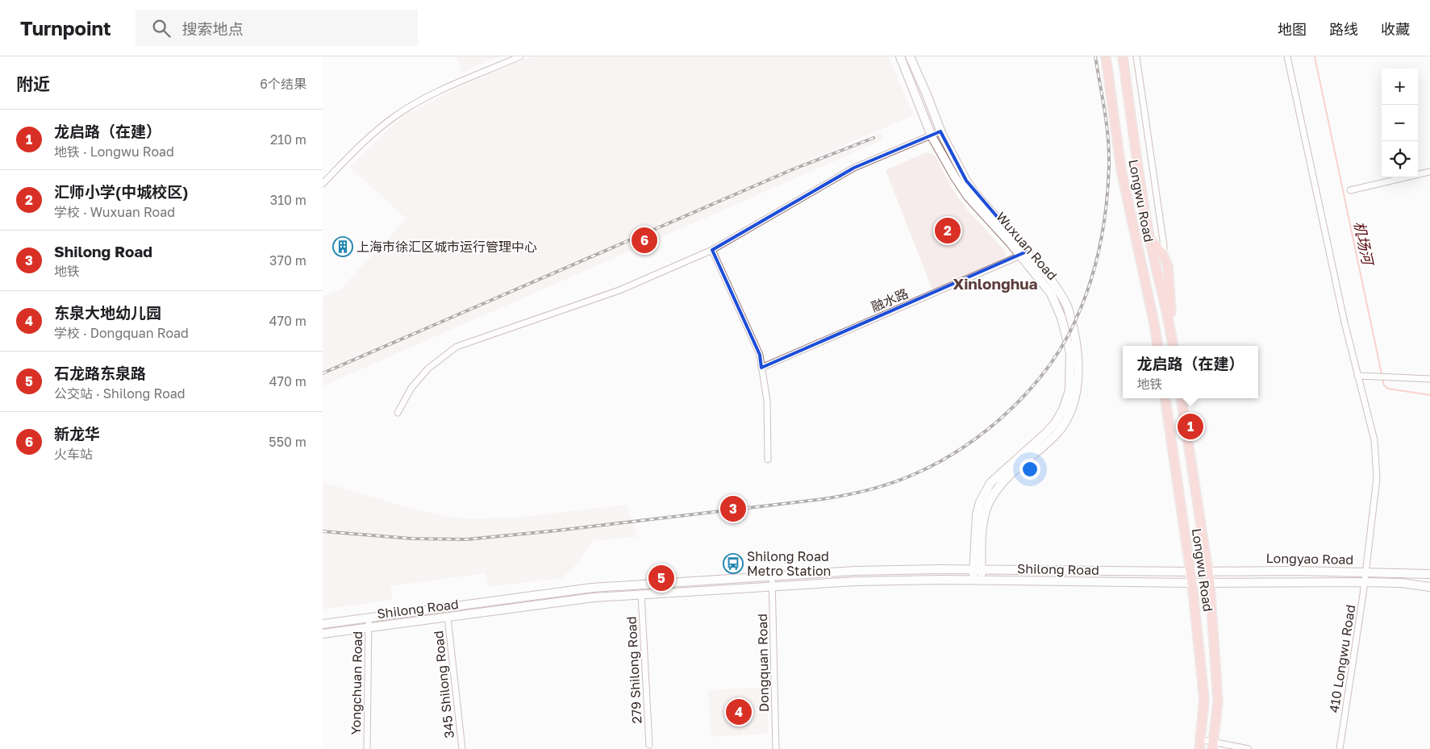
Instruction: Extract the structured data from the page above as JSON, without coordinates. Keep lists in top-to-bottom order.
{
  "streets": {
    "main road": [
      "Longwu Road",
      "Wuxuan Road",
      "Longyao Road",
      "Shilong Road"
    ],
    "street": [
      "融水路",
      "410 Longwu Road",
      "Dongquan Road",
      "279 Shilong Road",
      "Yongchuan Road",
      "345 Shilong Road"
    ]
  },
  "crossings": [
    ["Longwu Road", "Longyao Road"],
    ["Longwu Road", "Shilong Road"],
    ["Wuxuan Road", "融水路"],
    ["Longyao Road", "Shilong Road"],
    ["Longyao Road", "410 Longwu Road"],
    ["Shilong Road", "Dongquan Road"],
    ["Shilong Road", "279 Shilong Road"],
    ["Shilong Road", "Yongchuan Road"],
    ["Shilong Road", "345 Shilong Road"]
  ],
  "districts": ["Xinlonghua"],
  "water": ["机场河"],
  "places": {
    "building": ["上海市徐汇区城市运行管理中心"],
    "bus stop": ["Shilong Road Metro Station"]
  },
  "page": {
    "header": "Turnpoint",
    "search": "搜索地点",
    "nav": ["地图", "路线", "收藏"],
    "heading": ["附近", "6个结果"],
    "map_buttons": ["+", "−"],
    "list": [
      {
        "mark": "1",
        "name": "龙启路（在建）",
        "note": "地铁 · Longwu Road",
        "value": "210 m"
      },
      {
        "mark": "2",
        "name": "汇师小学(中城校区)",
        "note": "学校 · Wuxuan Road",
        "value": "310 m"
      },
      {
        "mark": "3",
        "name": "Shilong Road",
        "note": "地铁",
        "value": "370 m"
      },
      {
        "mark": "4",
        "name": "东泉大地幼儿园",
        "note": "学校 · Dongquan Road",
        "value": "470 m"
      },
      {
        "mark": "5",
        "name": "石龙路东泉路",
        "note": "公交站 · Shilong Road",
        "value": "470 m"
      },
      {
        "mark": "6",
        "name": "新龙华",
        "note": "火车站",
        "value": "550 m"
      }
    ],
    "pins": [
      "2",
      "6",
      "1",
      "3",
      "5",
      "4"
    ],
    "popup": ["龙启路（在建）", "地铁"]
  }
}
